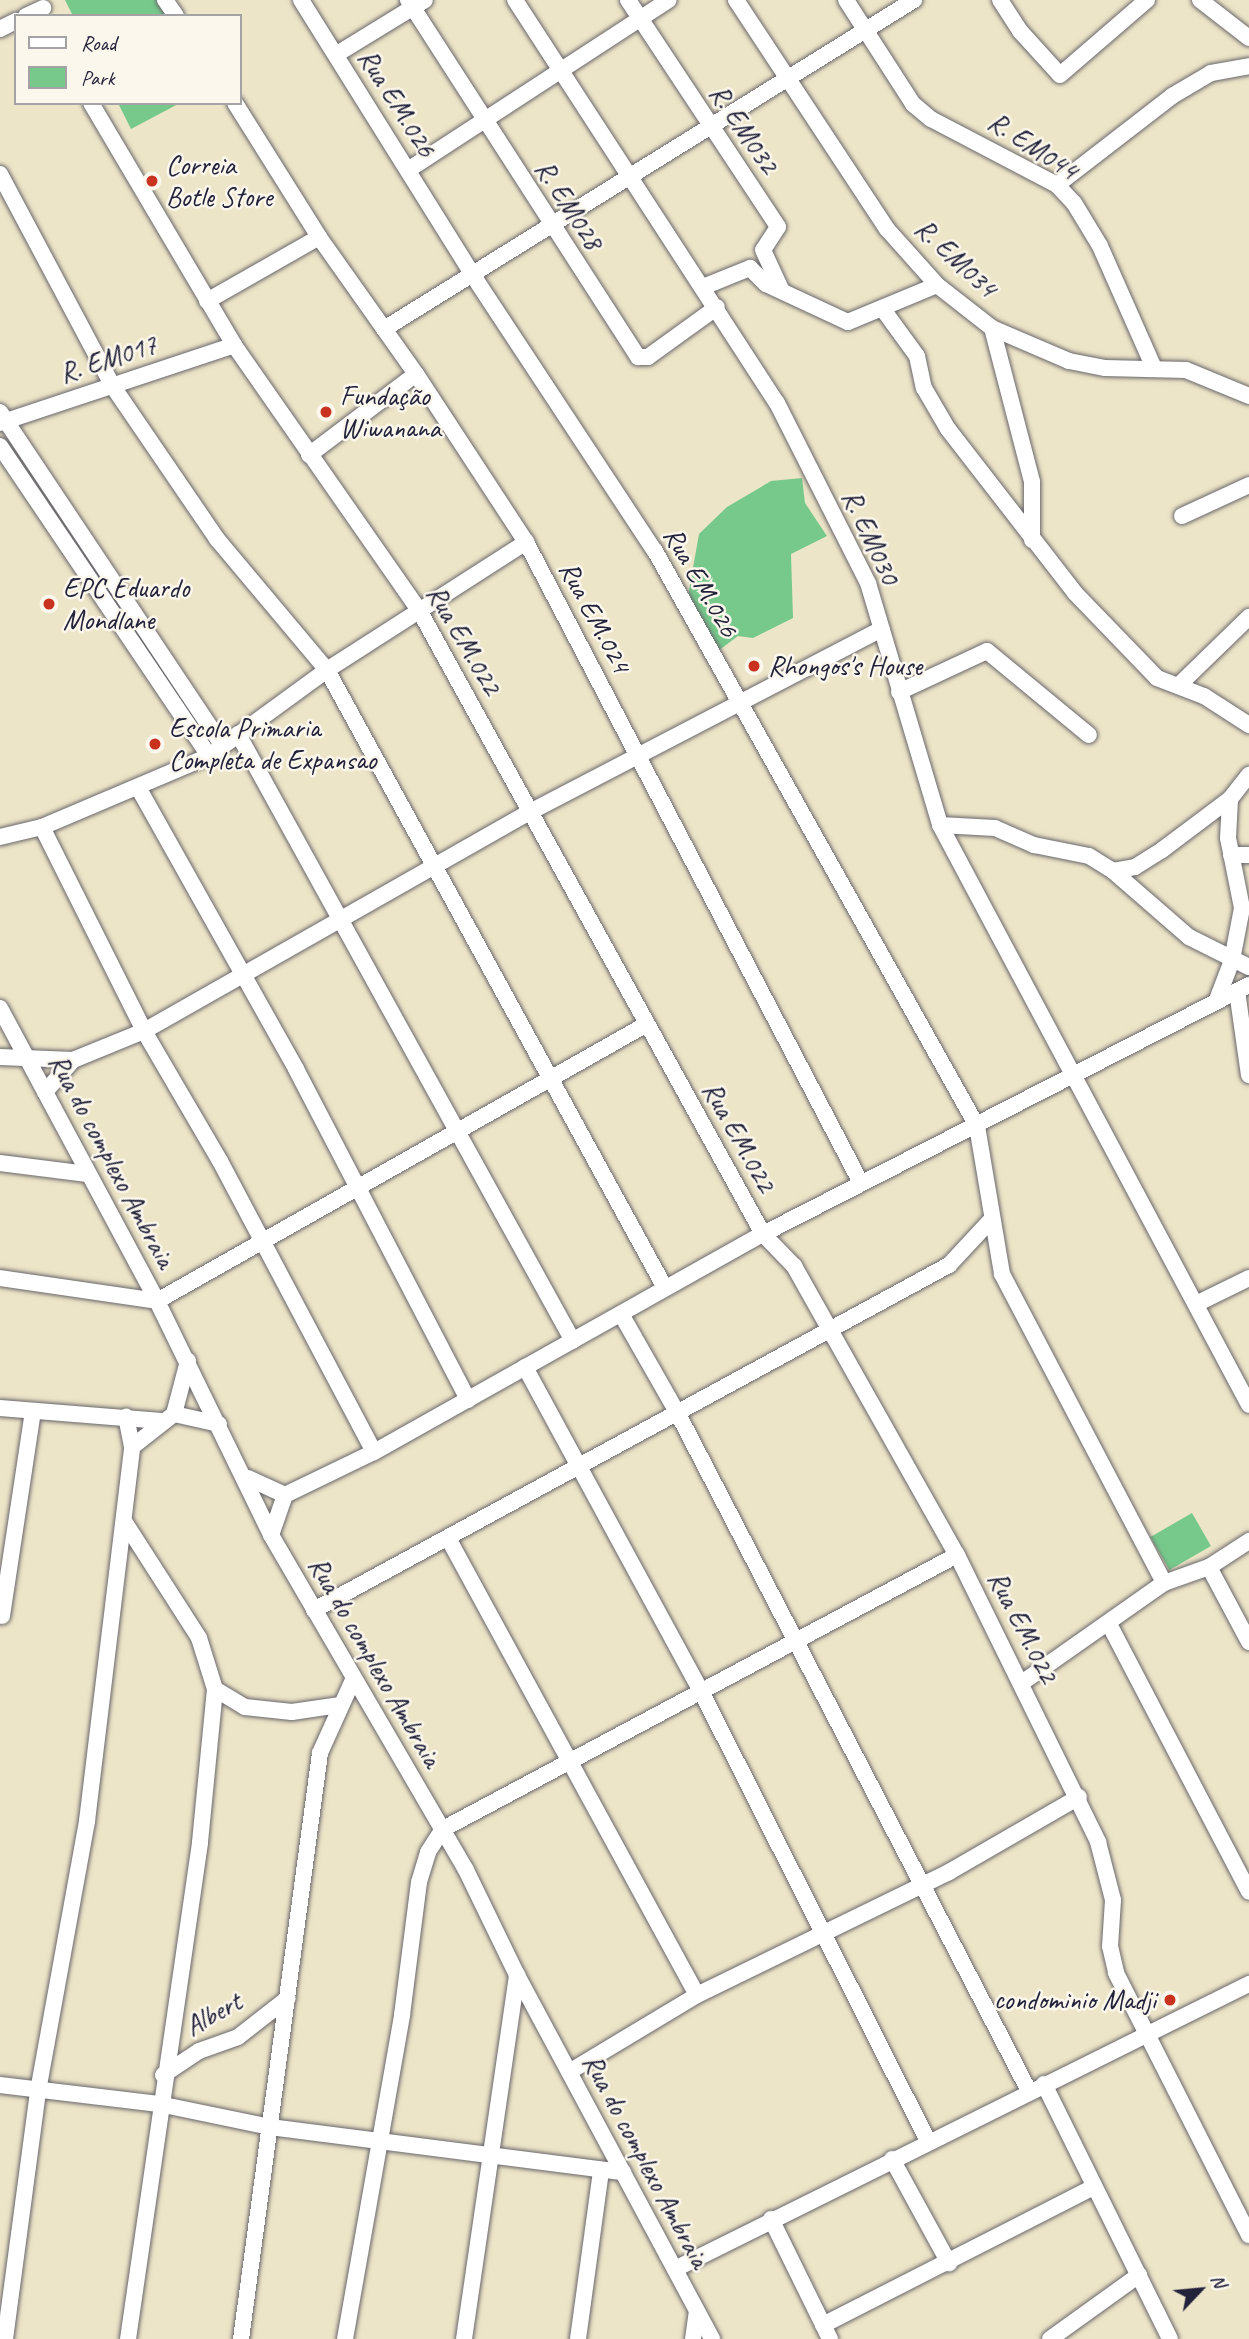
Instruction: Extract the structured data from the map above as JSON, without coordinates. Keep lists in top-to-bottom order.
{
  "streets": {
    "street": [
      "Rua EM.026",
      "R. EM032",
      "R. EM044",
      "R. EM028",
      "R. EM034",
      "R. EM017",
      "R. EM030",
      "Rua EM.024",
      "Rua EM.022",
      "Rua do complexo Ambraia",
      "Albert"
    ]
  },
  "crossings": [
    ["R. EM044", "R. EM034"],
    ["R. EM028", "R. EM030"],
    ["R. EM017", "Rua EM.022"]
  ],
  "places": [
    "Correia Botle Store",
    "Fundação Wiwanana",
    "EPC Eduardo Mondlane",
    "Rhongos's House",
    "Escola Primaria Completa de Expansao",
    "condominio Madji"
  ],
  "legend": ["Road", "Park"],
  "north": "top right"
}
